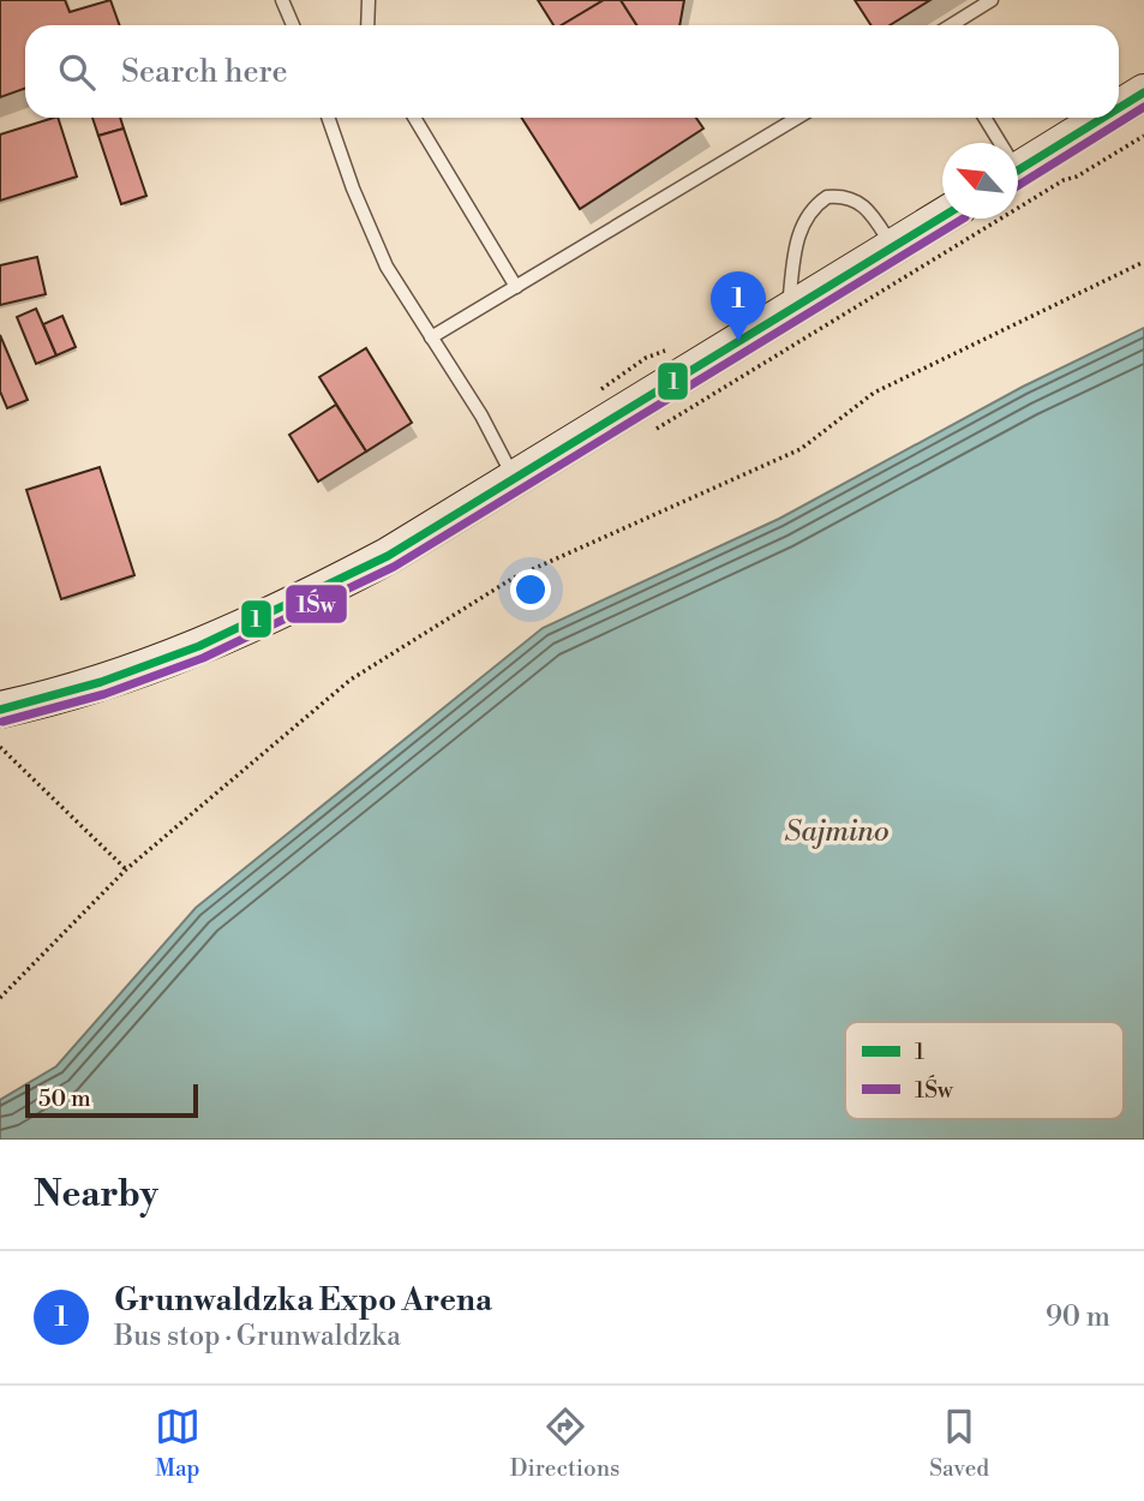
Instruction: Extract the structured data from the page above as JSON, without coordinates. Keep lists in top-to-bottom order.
{
  "water": ["Sajmino"],
  "lines": ["transit line 1", "transit line 1Św"],
  "legend": ["1", "1Św"],
  "scale_bar": "50 m",
  "north": "top left",
  "page": {
    "search": "Search here",
    "pins": "1",
    "scale": "50 m",
    "heading": "Nearby",
    "list": [
      {
        "mark": "1",
        "name": "Grunwaldzka Expo Arena",
        "note": "Bus stop · Grunwaldzka",
        "value": "90 m"
      }
    ],
    "nav": ["Map", "Directions", "Saved"]
  }
}
